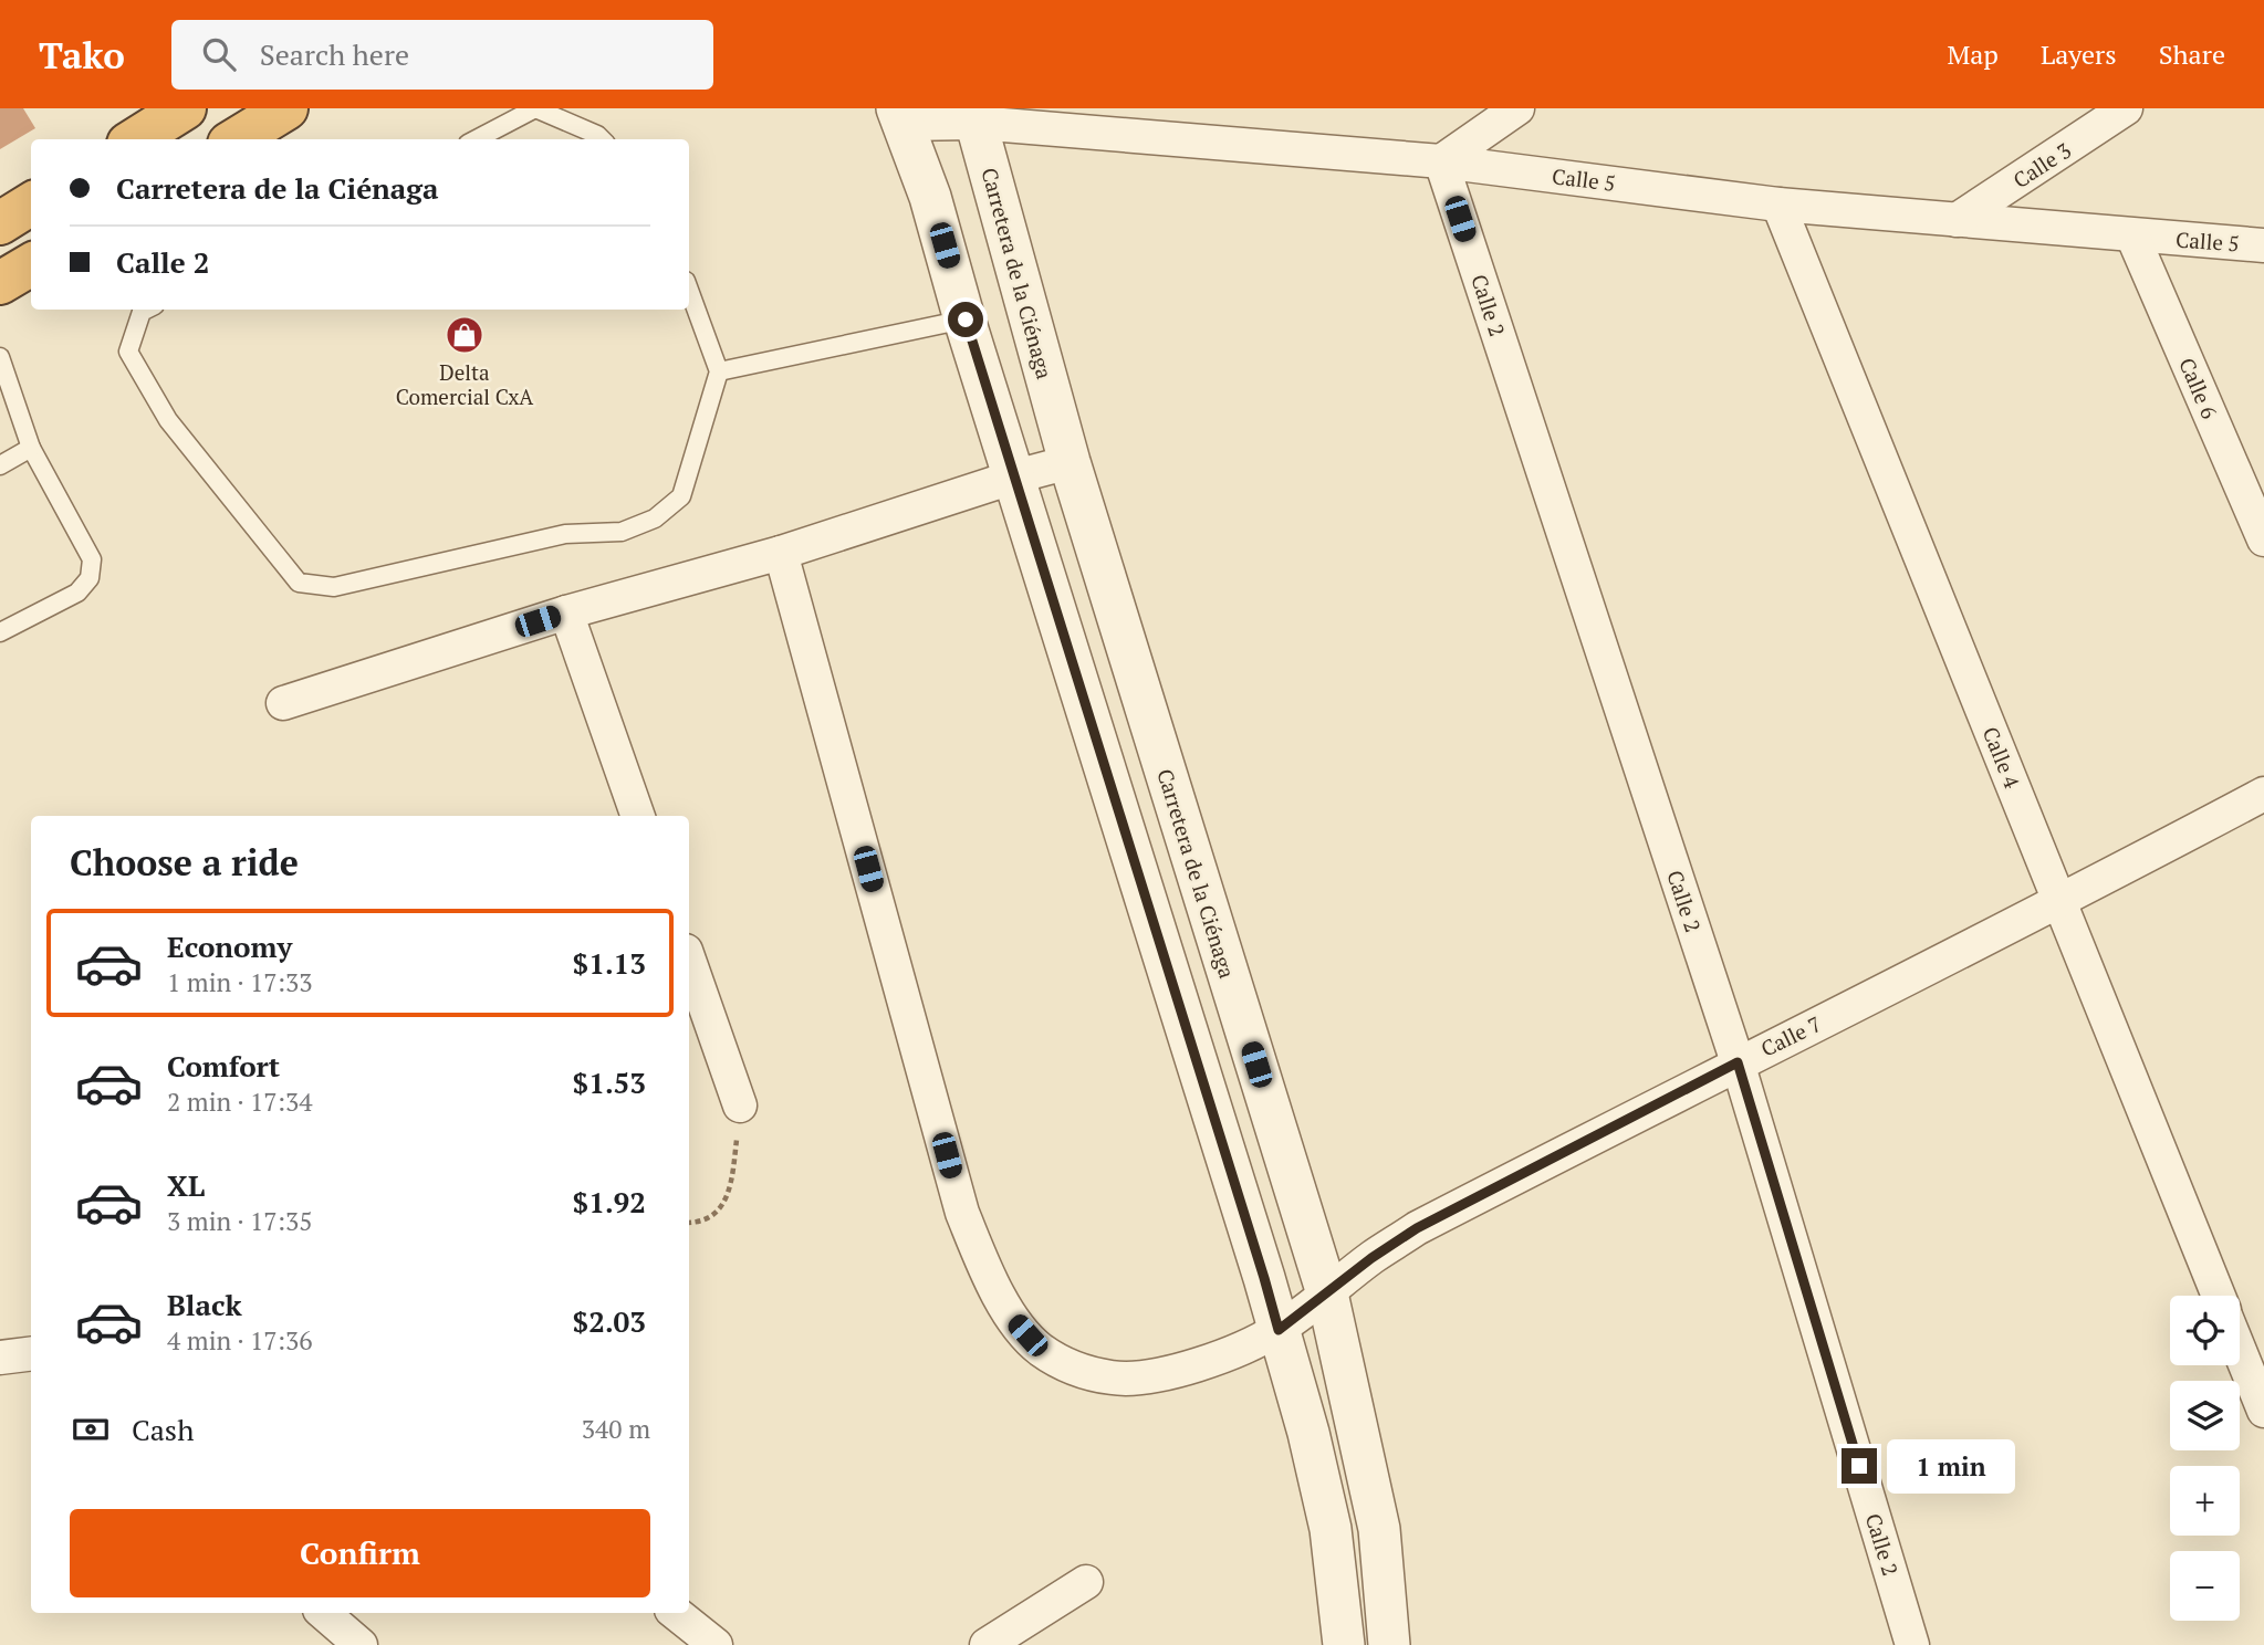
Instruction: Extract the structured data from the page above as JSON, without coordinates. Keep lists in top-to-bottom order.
{
  "streets": {
    "street": [
      "Calle 3",
      "Calle 5",
      "Carretera de la Ciénaga",
      "Calle 2",
      "Calle 6",
      "Calle 4",
      "Calle 7"
    ]
  },
  "crossings": [
    ["Calle 3", "Calle 5"],
    ["Calle 5", "Carretera de la Ciénaga"],
    ["Calle 5", "Calle 2"],
    ["Calle 5", "Calle 6"],
    ["Calle 5", "Calle 4"],
    ["Carretera de la Ciénaga", "Calle 7"],
    ["Calle 2", "Calle 7"],
    ["Calle 4", "Calle 7"]
  ],
  "places": {
    "shop": ["Delta Comercial CxA"]
  },
  "page": {
    "header": "Tako",
    "search": "Search here",
    "nav": ["Map", "Layers", "Share"],
    "banner": ["Carretera de la Ciénaga", "Calle 2"],
    "heading": "Choose a ride",
    "list": [
      {
        "name": "Economy",
        "note": "1 min · 17:33",
        "value": "$1.13"
      },
      {
        "name": "Comfort",
        "note": "2 min · 17:34",
        "value": "$1.53"
      },
      {
        "name": "XL",
        "note": "3 min · 17:35",
        "value": "$1.92"
      },
      {
        "name": "Black",
        "note": "4 min · 17:36",
        "value": "$2.03"
      }
    ],
    "map_buttons": ["+", "−"],
    "pay": ["Cash", "340 m"],
    "bubble": "1 min",
    "buttons": "Confirm"
  }
}
